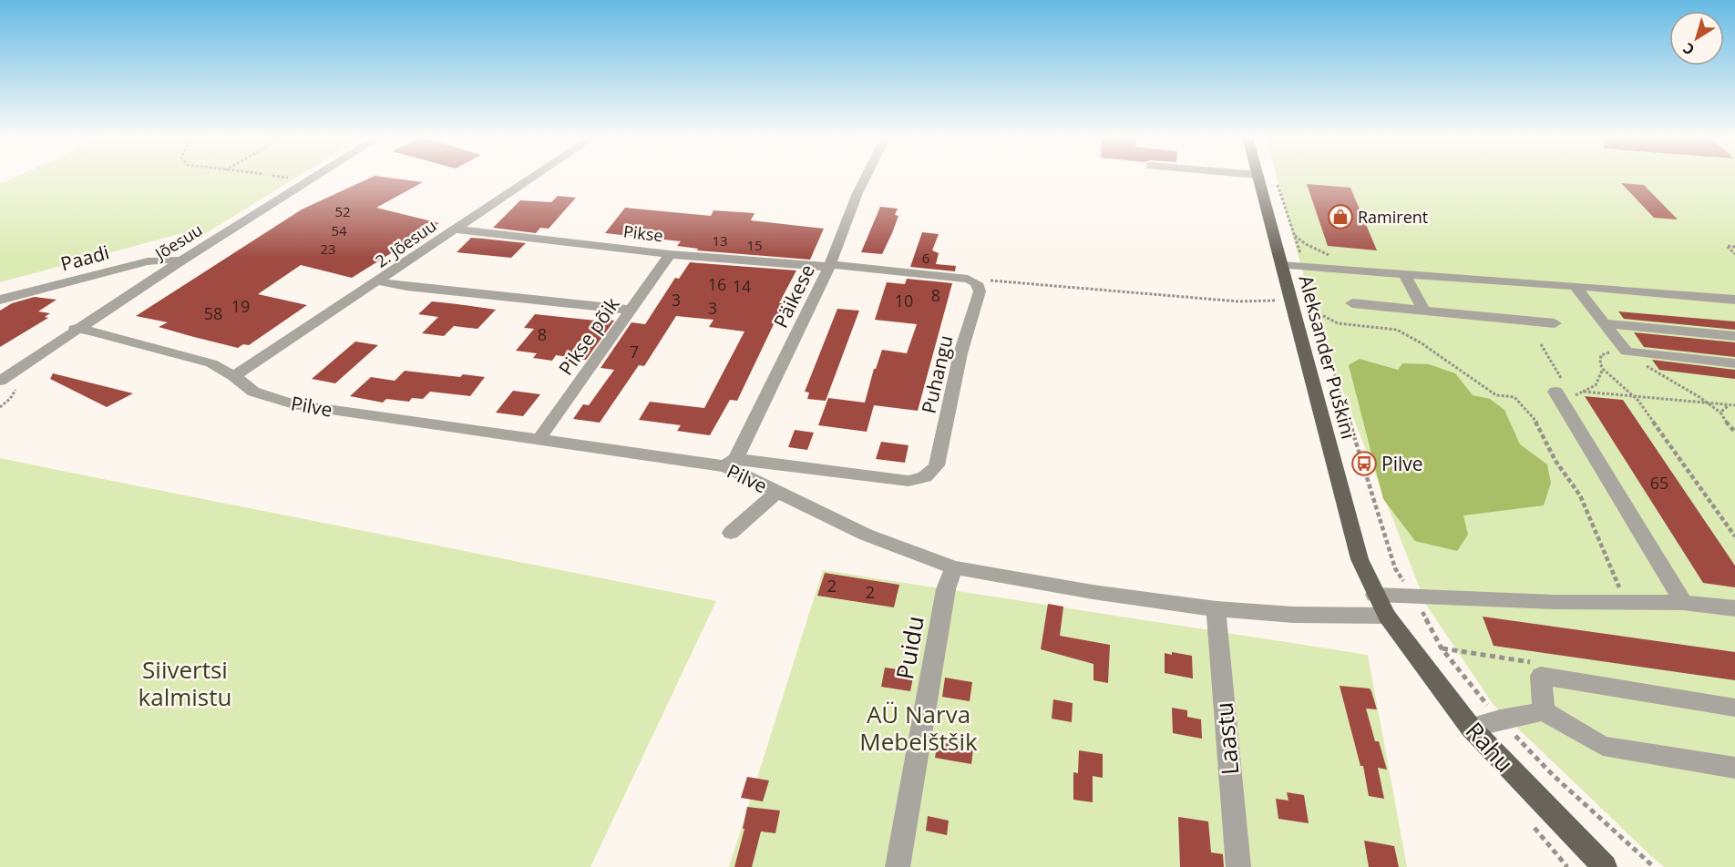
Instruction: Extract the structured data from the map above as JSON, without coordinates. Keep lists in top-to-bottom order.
{
  "streets": {
    "main road": ["Aleksander Puškini", "Rahu"],
    "street": [
      "Pikse",
      "Jõesuu",
      "2. Jõesuu",
      "Paadi",
      "Päikese",
      "Pikse põik",
      "Puhangu",
      "Pilve",
      "Puidu",
      "Laastu"
    ]
  },
  "crossings": [
    ["Pikse", "2. Jõesuu"],
    ["Pikse", "Päikese"],
    ["Pikse", "Pikse põik"],
    ["Pikse", "Puhangu"],
    ["Jõesuu", "Paadi"],
    ["Jõesuu", "Pilve"],
    ["2. Jõesuu", "Pilve"],
    ["Päikese", "Puhangu"],
    ["Päikese", "Pilve"],
    ["Pikse põik", "Pilve"],
    ["Aleksander Puškini", "Pilve"],
    ["Aleksander Puškini", "Rahu"],
    ["Puhangu", "Pilve"],
    ["Pilve", "Puidu"],
    ["Pilve", "Laastu"],
    ["Pilve", "Rahu"]
  ],
  "parks": ["Siivertsi kalmistu", "AÜ Narva Mebelštšik"],
  "places": {
    "shop": ["Ramirent"],
    "bus stop": ["Pilve"]
  },
  "house_numbers": [
    "52",
    "54",
    "13",
    "15",
    "23",
    "6",
    "16",
    "14",
    "8",
    "3",
    "10",
    "19",
    "3",
    "58",
    "8",
    "7",
    "65",
    "2",
    "2"
  ],
  "north": "bottom left"
}
